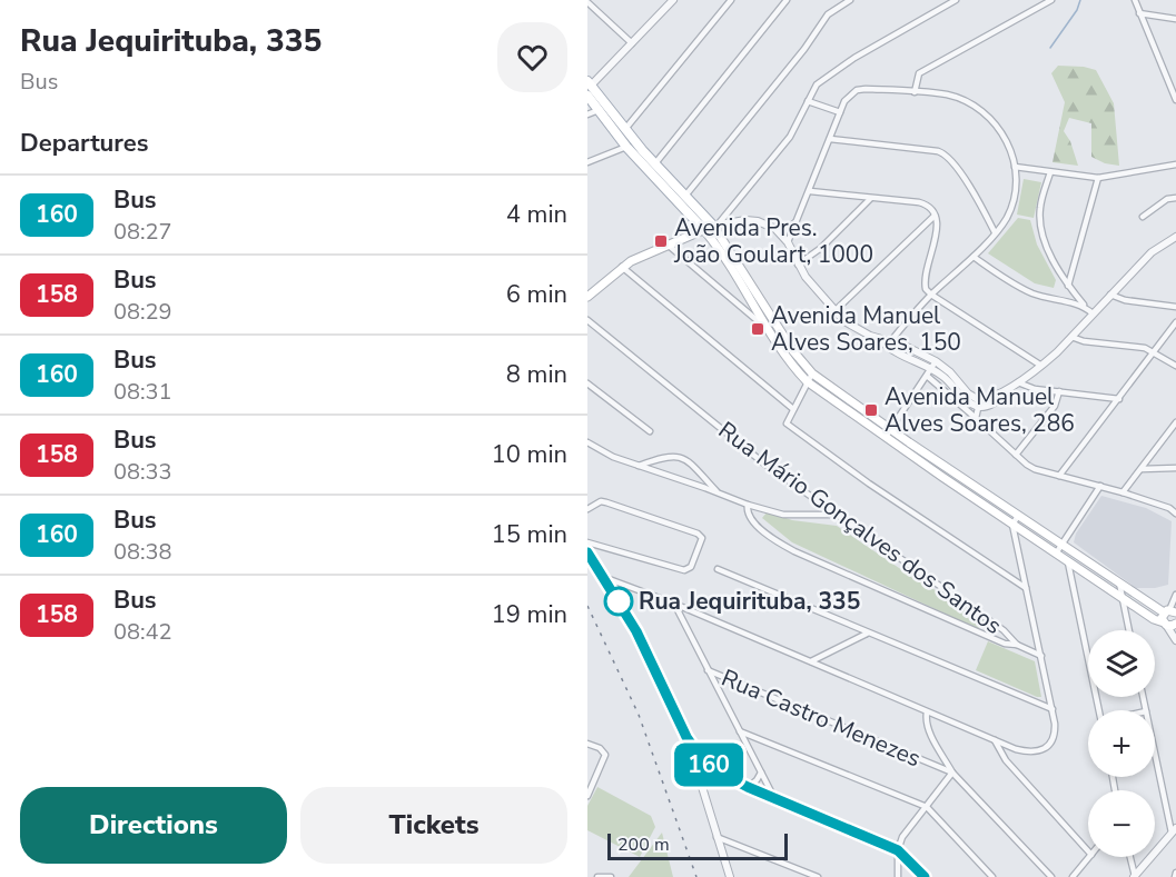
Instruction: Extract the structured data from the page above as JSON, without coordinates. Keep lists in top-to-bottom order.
{
  "streets": {
    "street": ["Rua Mário Gonçalves dos Santos", "Rua Castro Menezes"]
  },
  "places": {
    "transit": ["Avenida Pres. João Goulart, 1000", "Avenida Manuel Alves Soares, 150", "Avenida Manuel Alves Soares, 286"],
    "other": ["Rua Jequirituba, 335"]
  },
  "lines": ["bus line 160"],
  "scale_bar": "200 m",
  "page": {
    "heading": [
      ["Rua Jequirituba, 335", "Bus"],
      "Departures"
    ],
    "on_map": "160",
    "list": [
      {
        "mark": "160",
        "name": "Bus",
        "note": "08:27",
        "value": "4 min"
      },
      {
        "mark": "158",
        "name": "Bus",
        "note": "08:29",
        "value": "6 min"
      },
      {
        "mark": "160",
        "name": "Bus",
        "note": "08:31",
        "value": "8 min"
      },
      {
        "mark": "158",
        "name": "Bus",
        "note": "08:33",
        "value": "10 min"
      },
      {
        "mark": "160",
        "name": "Bus",
        "note": "08:38",
        "value": "15 min"
      },
      {
        "mark": "158",
        "name": "Bus",
        "note": "08:42",
        "value": "19 min"
      }
    ],
    "map_buttons": ["+", "−"],
    "buttons": ["Directions", "Tickets"],
    "scale": "200 m"
  }
}
